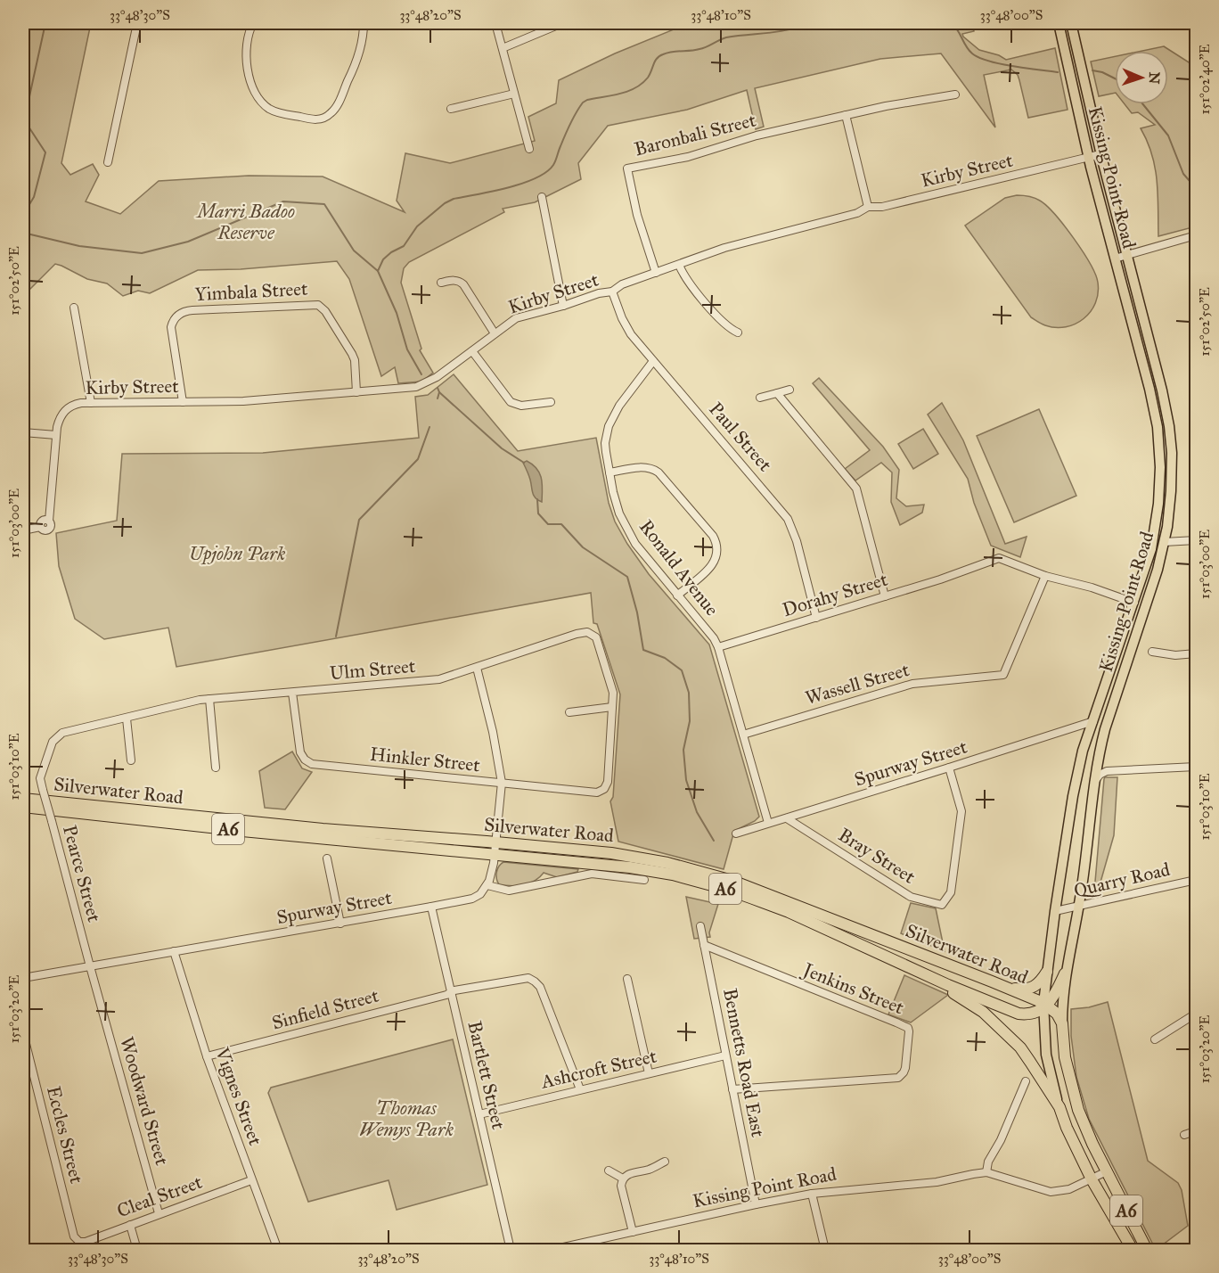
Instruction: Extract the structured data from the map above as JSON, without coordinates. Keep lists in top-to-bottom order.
{
  "streets": {
    "highway": ["Kissing Point Road", "Silverwater Road", "A6"],
    "street": [
      "Baronbali Street",
      "Kirby Street",
      "Yimbala Street",
      "Paul Street",
      "Ronald Avenue",
      "Dorahy Street",
      "Ulm Street",
      "Wassell Street",
      "Hinkler Street",
      "Spurway Street",
      "Bray Street",
      "Pearce Street",
      "Quarry Road",
      "Jenkins Street",
      "Sinfield Street",
      "Bennetts Road East",
      "Ashcroft Street",
      "Bartlett Street",
      "Vignes Street",
      "Woodward Street",
      "Eccles Street",
      "Cleal Street"
    ]
  },
  "crossings": [
    ["Baronbali Street", "Kirby Street"],
    ["Kirby Street", "Kissing Point Road"],
    ["Kirby Street", "Yimbala Street"],
    ["Kirby Street", "Paul Street"],
    ["Kissing Point Road", "Dorahy Street"],
    ["Kissing Point Road", "Spurway Street"],
    ["Kissing Point Road", "Silverwater Road"],
    ["Kissing Point Road", "A6"],
    ["Kissing Point Road", "Quarry Road"],
    ["Kissing Point Road", "Bennetts Road East"],
    ["Paul Street", "Ronald Avenue"],
    ["Paul Street", "Dorahy Street"],
    ["Ronald Avenue", "Dorahy Street"],
    ["Dorahy Street", "Wassell Street"],
    ["Ulm Street", "Hinkler Street"],
    ["Ulm Street", "Pearce Street"],
    ["Spurway Street", "Bray Street"],
    ["Spurway Street", "Pearce Street"],
    ["Spurway Street", "Bartlett Street"],
    ["Spurway Street", "Vignes Street"],
    ["Spurway Street", "Woodward Street"],
    ["Pearce Street", "Woodward Street"],
    ["Jenkins Street", "Bennetts Road East"],
    ["Sinfield Street", "Ashcroft Street"],
    ["Sinfield Street", "Bartlett Street"],
    ["Sinfield Street", "Vignes Street"],
    ["Bennetts Road East", "Ashcroft Street"],
    ["Ashcroft Street", "Bartlett Street"],
    ["Vignes Street", "Cleal Street"],
    ["Woodward Street", "Cleal Street"],
    ["Eccles Street", "Cleal Street"]
  ],
  "parks": ["Marri Badoo Reserve", "Upjohn Park", "Thomas Wemys Park"],
  "north": "right",
  "coordinates": [
    "33°48'30\"S",
    "33°48'20\"S",
    "33°48'10\"S",
    "33°48'00\"S",
    "151°02'40\"E",
    "151°02'50\"E",
    "151°03'00\"E",
    "151°03'10\"E",
    "151°03'20\"E"
  ]
}
